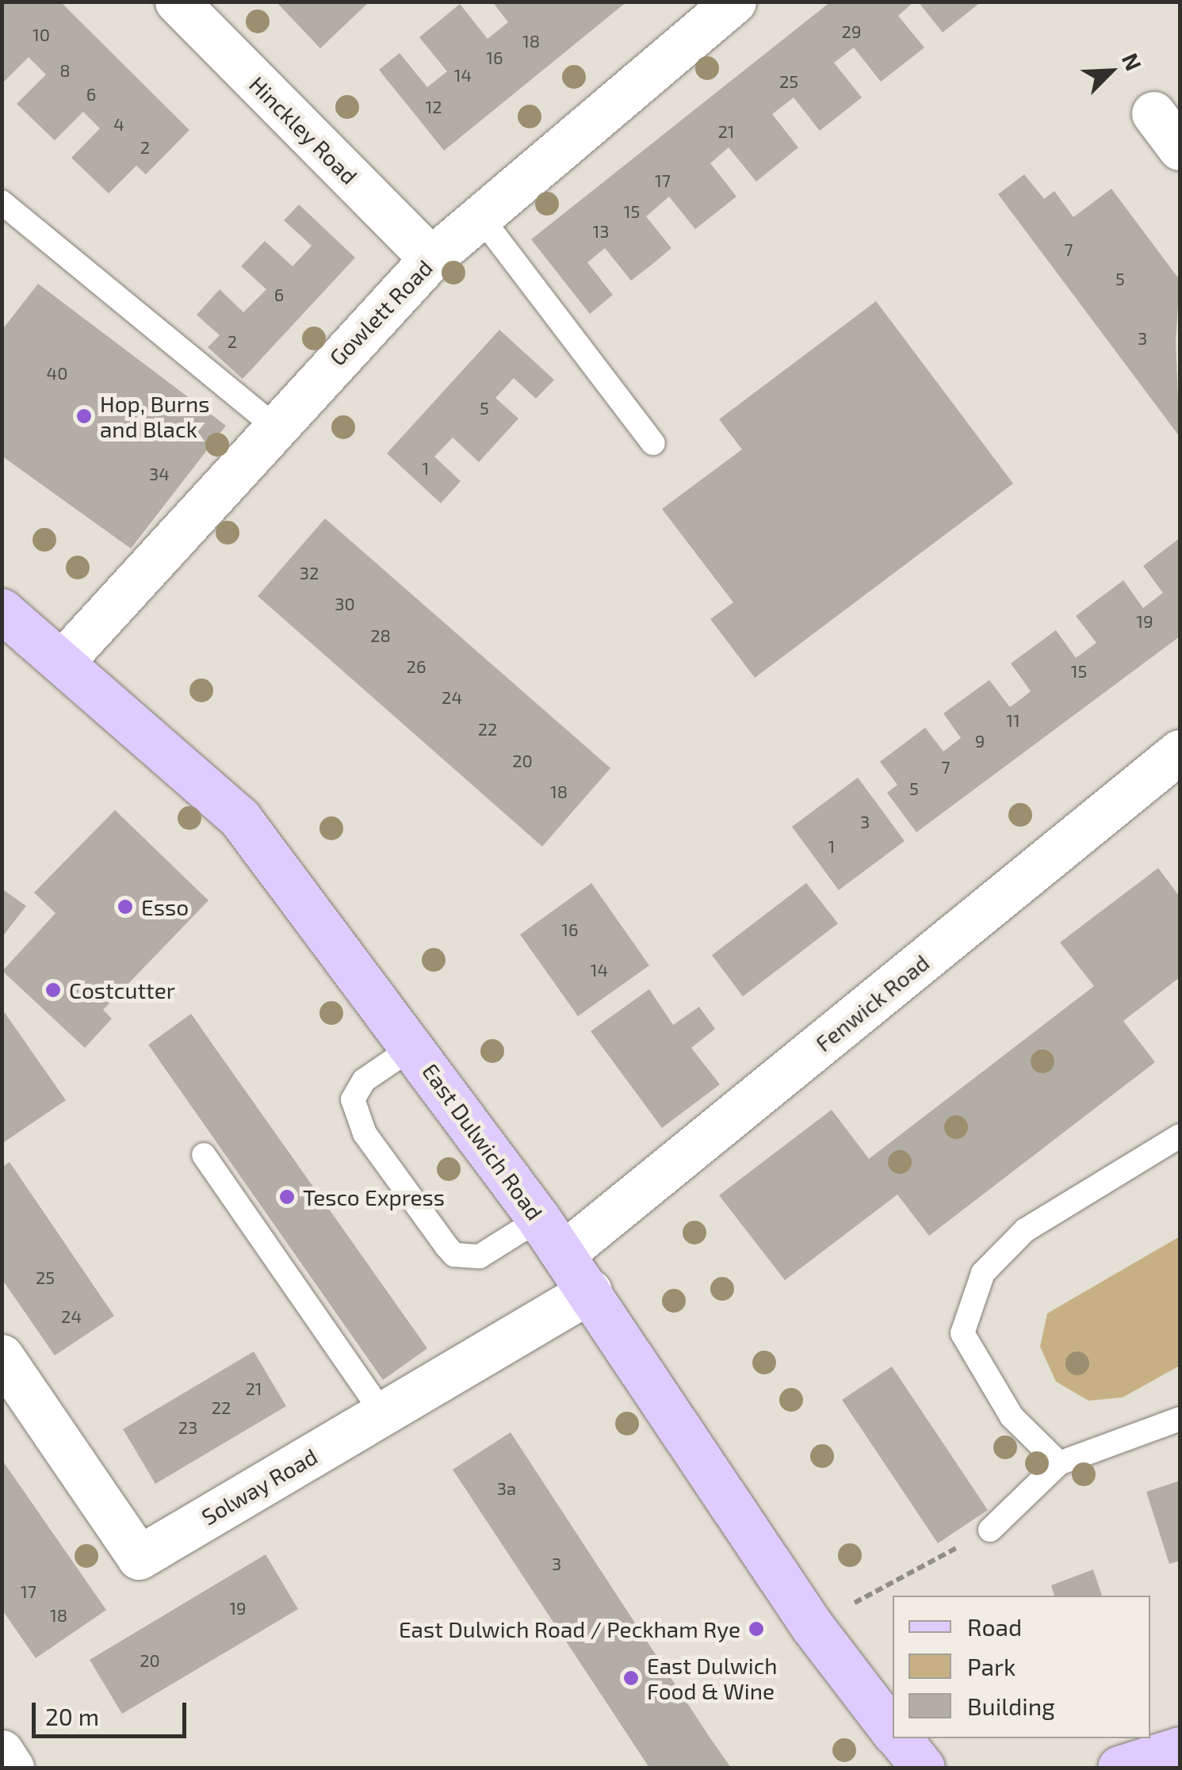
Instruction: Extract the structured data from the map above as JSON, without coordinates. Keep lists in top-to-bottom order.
{
  "streets": {
    "main road": ["East Dulwich Road"],
    "street": [
      "Hinckley Road",
      "Gowlett Road",
      "Fenwick Road",
      "Solway Road"
    ]
  },
  "crossings": [
    ["Hinckley Road", "Gowlett Road"],
    ["Gowlett Road", "East Dulwich Road"],
    ["Fenwick Road", "East Dulwich Road"],
    ["East Dulwich Road", "Solway Road"]
  ],
  "places": [
    "Hop, Burns and Black",
    "Esso",
    "Costcutter",
    "Tesco Express",
    "East Dulwich Road / Peckham Rye",
    "East Dulwich Food & Wine"
  ],
  "house_numbers": [
    "29",
    "10",
    "18",
    "16",
    "8",
    "14",
    "25",
    "6",
    "12",
    "4",
    "21",
    "2",
    "17",
    "15",
    "13",
    "7",
    "5",
    "6",
    "3",
    "2",
    "40",
    "5",
    "1",
    "34",
    "32",
    "30",
    "19",
    "28",
    "26",
    "15",
    "24",
    "11",
    "22",
    "9",
    "20",
    "7",
    "5",
    "18",
    "3",
    "1",
    "16",
    "14",
    "25",
    "24",
    "21",
    "22",
    "23",
    "3a",
    "3",
    "17",
    "19",
    "18",
    "20"
  ],
  "legend": ["Road", "Park", "Building"],
  "scale_bar": "20 m",
  "north": "top right"
}
